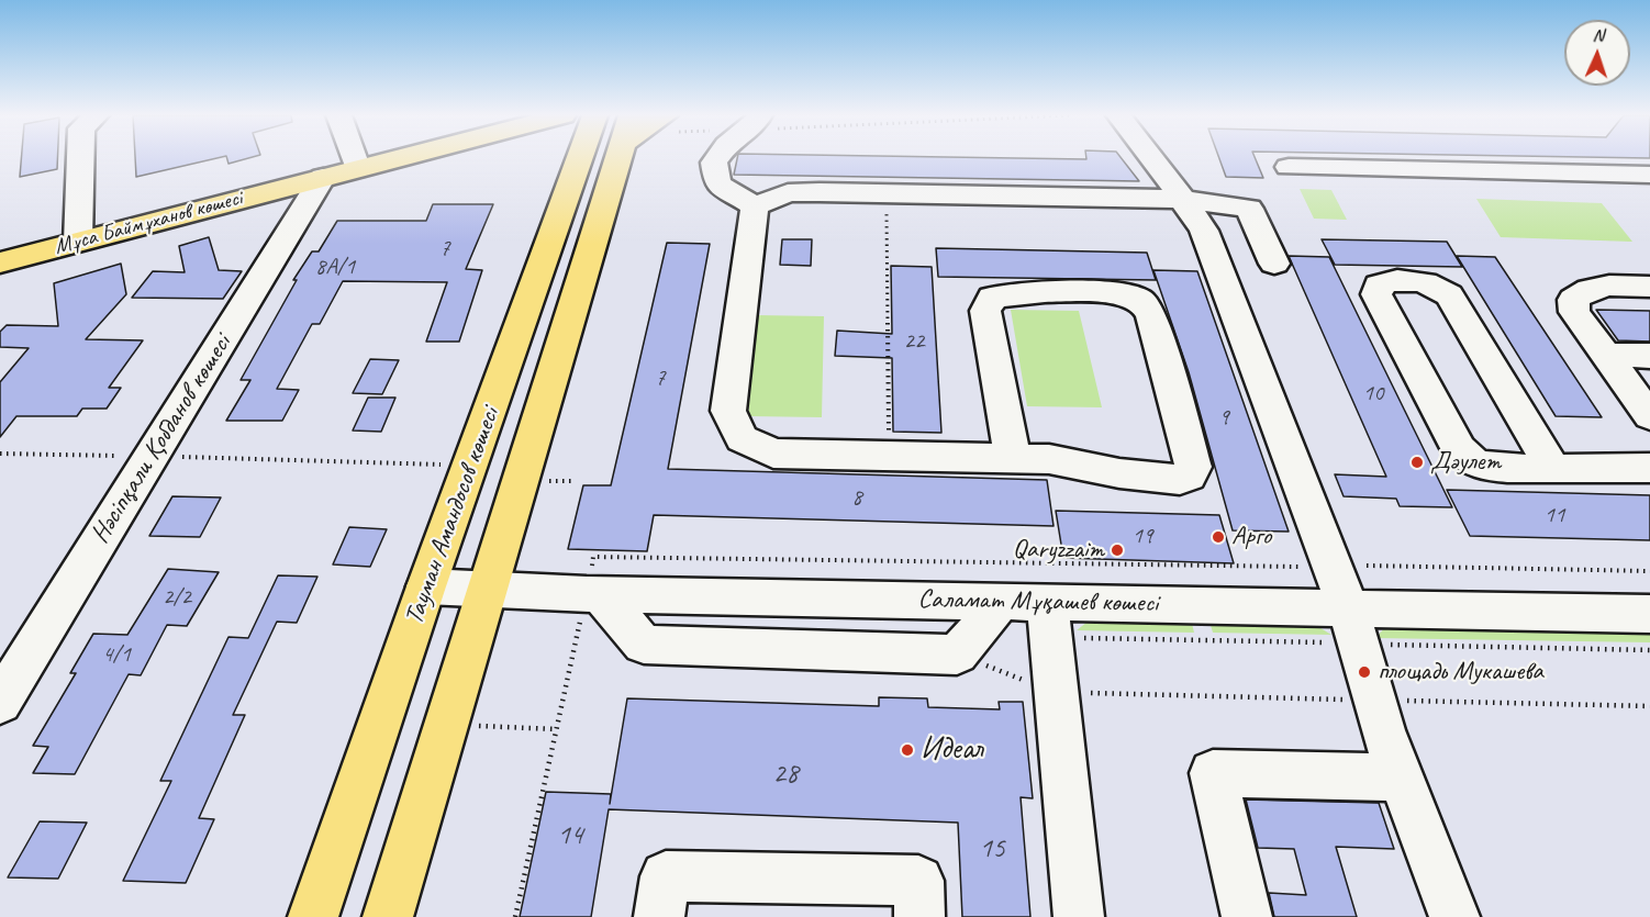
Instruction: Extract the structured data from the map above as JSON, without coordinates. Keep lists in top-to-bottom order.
{
  "streets": {
    "main road": ["Мұса Баймұханов көшесі", "Тауман Амандосов көшесі"],
    "street": ["Нәсіпқали Қобданов көшесі", "Саламат Мұқашев көшесі"]
  },
  "crossings": [
    ["Мұса Баймұханов көшесі", "Нәсіпқали Қобданов көшесі"],
    ["Тауман Амандосов көшесі", "Саламат Мұқашев көшесі"]
  ],
  "places": [
    "Дәулет",
    "Арго",
    "Qaryzzaim",
    "площадь Мукашева",
    "Идеал"
  ],
  "house_numbers": [
    "7",
    "8А/1",
    "22",
    "7",
    "10",
    "9",
    "8",
    "11",
    "19",
    "2/2",
    "4/1",
    "28",
    "14",
    "15"
  ],
  "north": "top"
}
